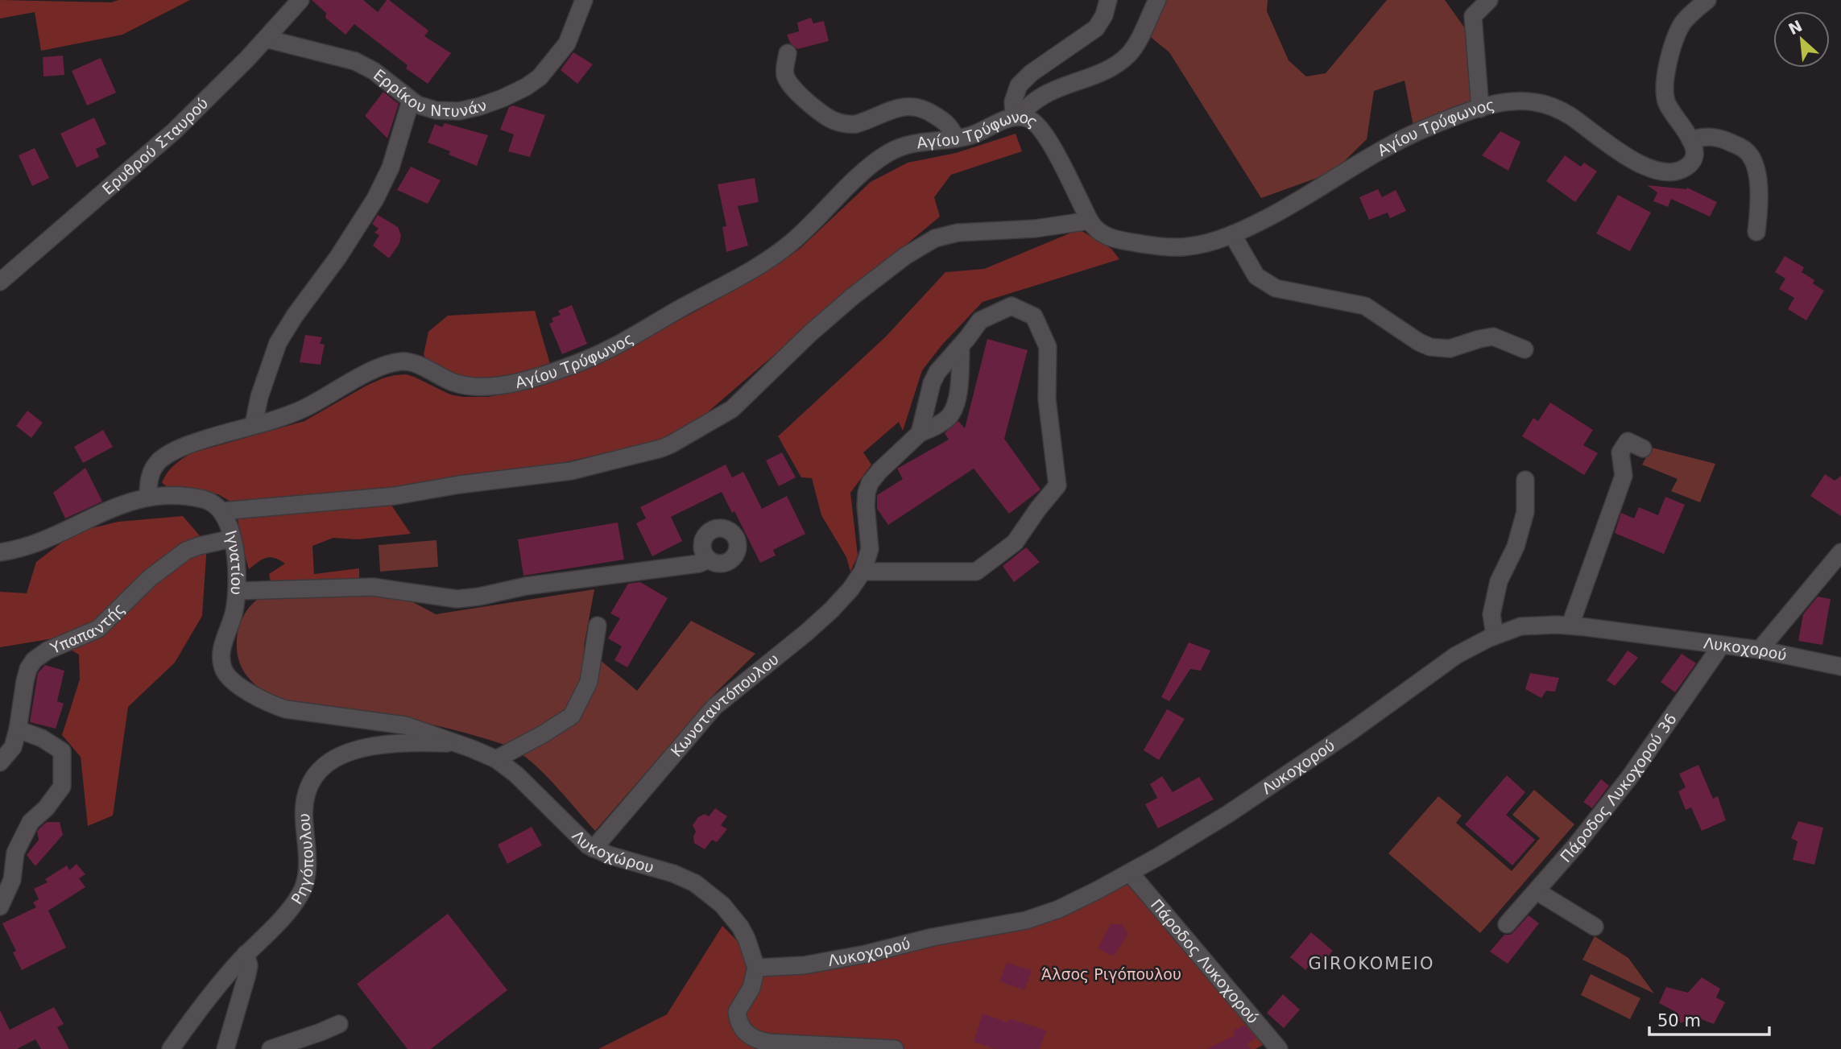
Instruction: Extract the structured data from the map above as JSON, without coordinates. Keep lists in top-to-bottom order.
{
  "streets": {
    "street": [
      "Ερρίκου Ντυνάν",
      "Αγίου Τρύφωνος",
      "Ερυθρού Σταυρού",
      "Ιγνατίου",
      "Υπαπαντής",
      "Λυκοχορού",
      "Κωνσταντόπουλου",
      "Πάροδος Λυκοχορού 36",
      "Λυκοχώρου",
      "Ρηγόπουλου",
      "Πάροδος Λυκοχορού"
    ]
  },
  "crossings": [
    ["Ερρίκου Ντυνάν", "Ερυθρού Σταυρού"],
    ["Αγίου Τρύφωνος", "Ιγνατίου"],
    ["Ιγνατίου", "Υπαπαντής"],
    ["Ιγνατίου", "Λυκοχώρου"],
    ["Ιγνατίου", "Ρηγόπουλου"],
    ["Λυκοχορού", "Πάροδος Λυκοχορού 36"],
    ["Λυκοχορού", "Λυκοχώρου"],
    ["Λυκοχορού", "Πάροδος Λυκοχορού"],
    ["Κωνσταντόπουλου", "Λυκοχώρου"],
    ["Λυκοχώρου", "Ρηγόπουλου"]
  ],
  "districts": ["GIROKOMEIO"],
  "parks": ["Άλσος Ριγόπουλου"],
  "scale_bar": "50 m",
  "north": "top left"
}
